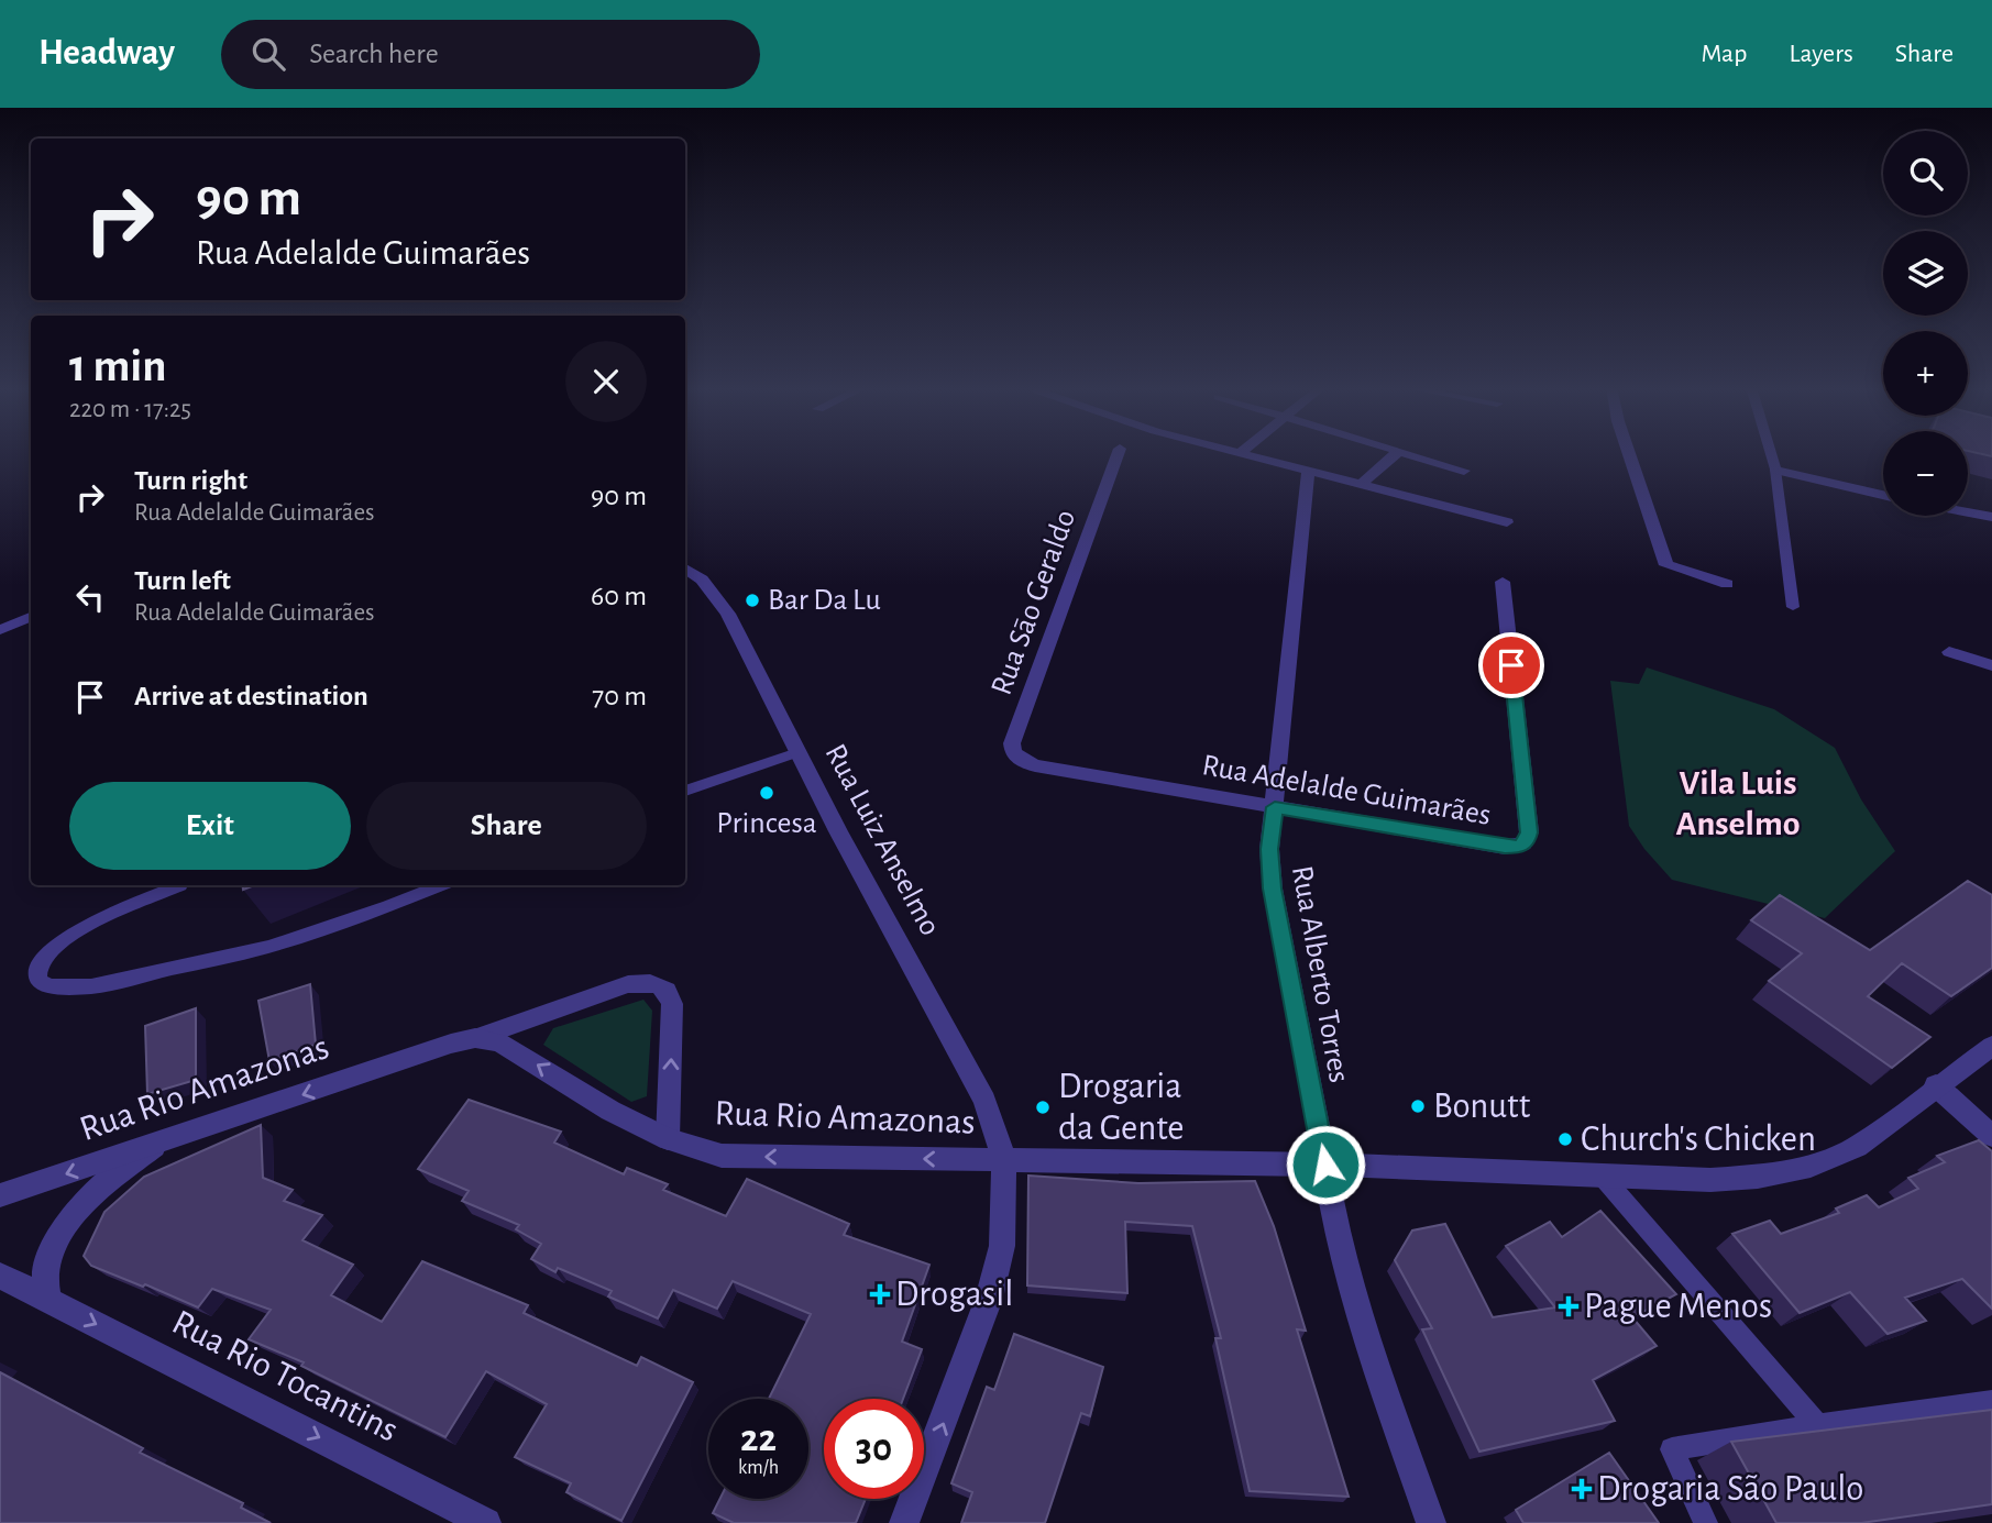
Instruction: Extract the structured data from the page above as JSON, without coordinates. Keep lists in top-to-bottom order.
{
  "streets": {
    "street": [
      "Rua Sāo Geraldo",
      "Rua Adelalde Guimarães",
      "Rua Luiz Anselmo",
      "Rua Alberto Torres",
      "Rua Rio Amazonas",
      "Rua Rio Tocantins"
    ]
  },
  "crossings": [
    ["Rua Sāo Geraldo", "Rua Adelalde Guimarães"],
    ["Rua Adelalde Guimarães", "Rua Alberto Torres"],
    ["Rua Luiz Anselmo", "Rua Rio Amazonas"],
    ["Rua Alberto Torres", "Rua Rio Amazonas"]
  ],
  "one_way": ["Rua Luiz Anselmo", "Rua Rio Amazonas", "Rua Rio Tocantins"],
  "districts": ["Vila Luis Anselmo"],
  "places": {
    "other": [
      "Bar Da Lu",
      "Princesa",
      "Bonutt",
      "Drogaria da Gente",
      "Church's Chicken"
    ],
    "health": ["Drogasil", "Pague Menos", "Drogaria São Paulo"]
  },
  "page": {
    "header": "Headway",
    "search": "Search here",
    "nav": ["Map", "Layers", "Share"],
    "map_buttons": ["+", "−"],
    "turn": ["90 m", "Rua Adelalde Guimarães"],
    "heading": ["1 min", "220 m · 17:25"],
    "list": [
      {
        "name": "Turn right",
        "note": "Rua Adelalde Guimarães",
        "value": "90 m"
      },
      {
        "name": "Turn left",
        "note": "Rua Adelalde Guimarães",
        "value": "60 m"
      },
      {
        "name": "Arrive at destination",
        "value": "70 m"
      }
    ],
    "buttons": ["Exit", "Share"],
    "speed": "22 km/h",
    "limit": "30"
  }
}
